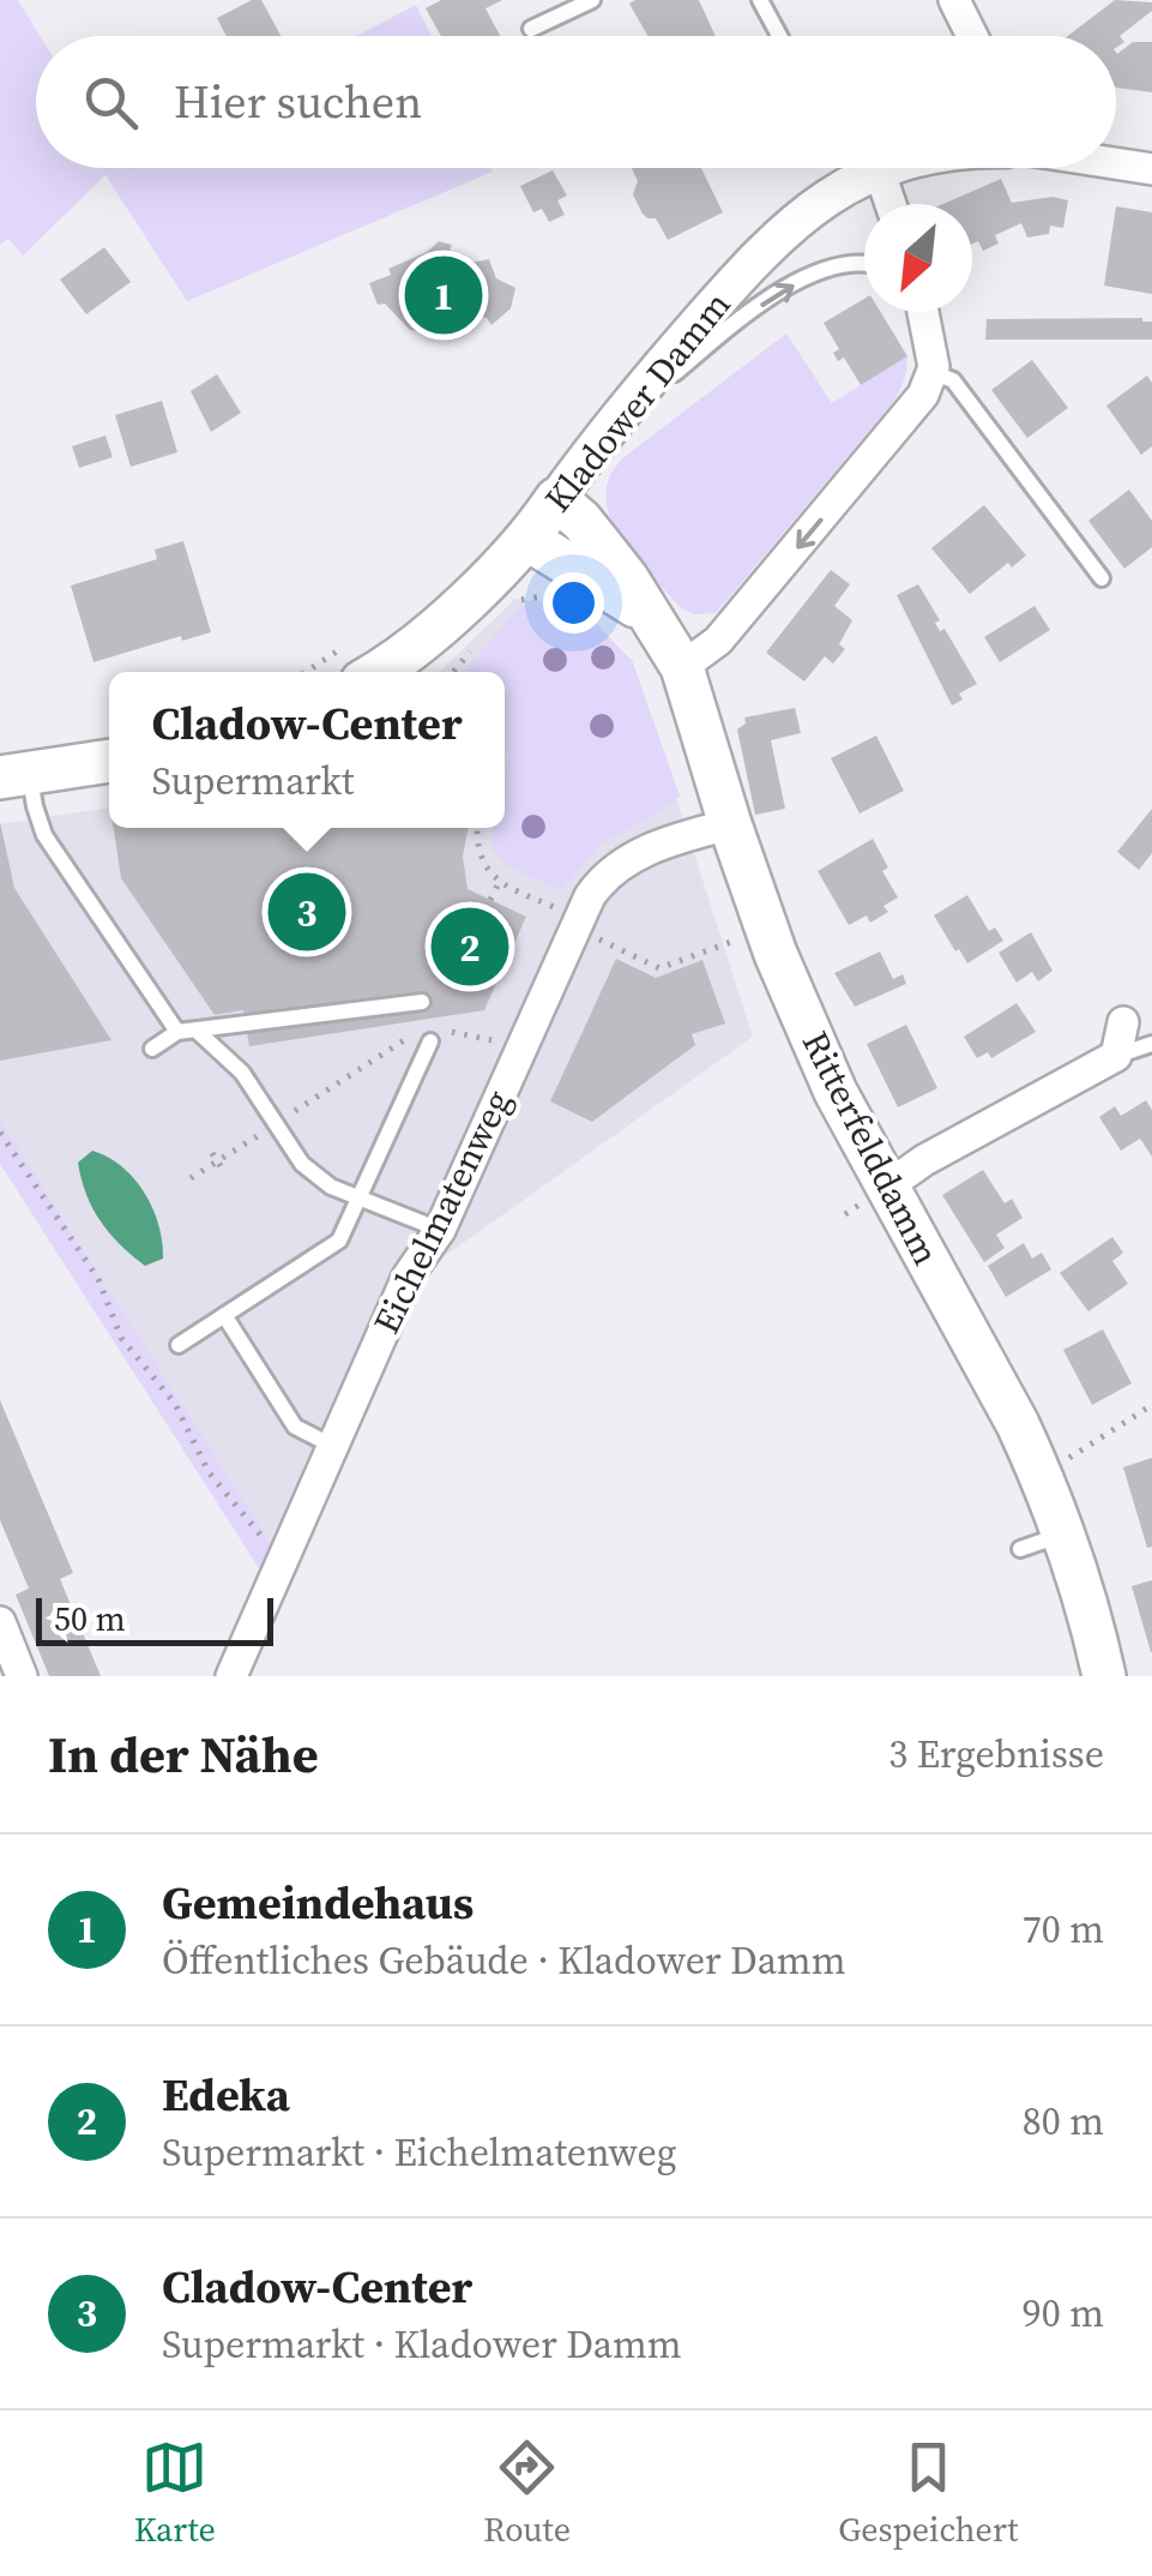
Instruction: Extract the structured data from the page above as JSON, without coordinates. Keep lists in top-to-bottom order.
{
  "streets": {
    "main road": ["Kladower Damm", "Ritterfelddamm"],
    "street": ["Eichelmatenweg"]
  },
  "crossings": [
    ["Kladower Damm", "Ritterfelddamm"],
    ["Ritterfelddamm", "Eichelmatenweg"]
  ],
  "scale_bar": "50 m",
  "north": "bottom left",
  "page": {
    "search": "Hier suchen",
    "pins": ["1", "3", "2"],
    "popup": ["Cladow-Center", "Supermarkt"],
    "scale": "50 m",
    "heading": ["In der Nähe", "3 Ergebnisse"],
    "list": [
      {
        "mark": "1",
        "name": "Gemeindehaus",
        "note": "Öffentliches Gebäude · Kladower Damm",
        "value": "70 m"
      },
      {
        "mark": "2",
        "name": "Edeka",
        "note": "Supermarkt · Eichelmatenweg",
        "value": "80 m"
      },
      {
        "mark": "3",
        "name": "Cladow-Center",
        "note": "Supermarkt · Kladower Damm",
        "value": "90 m"
      }
    ],
    "nav": ["Karte", "Route", "Gespeichert"]
  }
}
